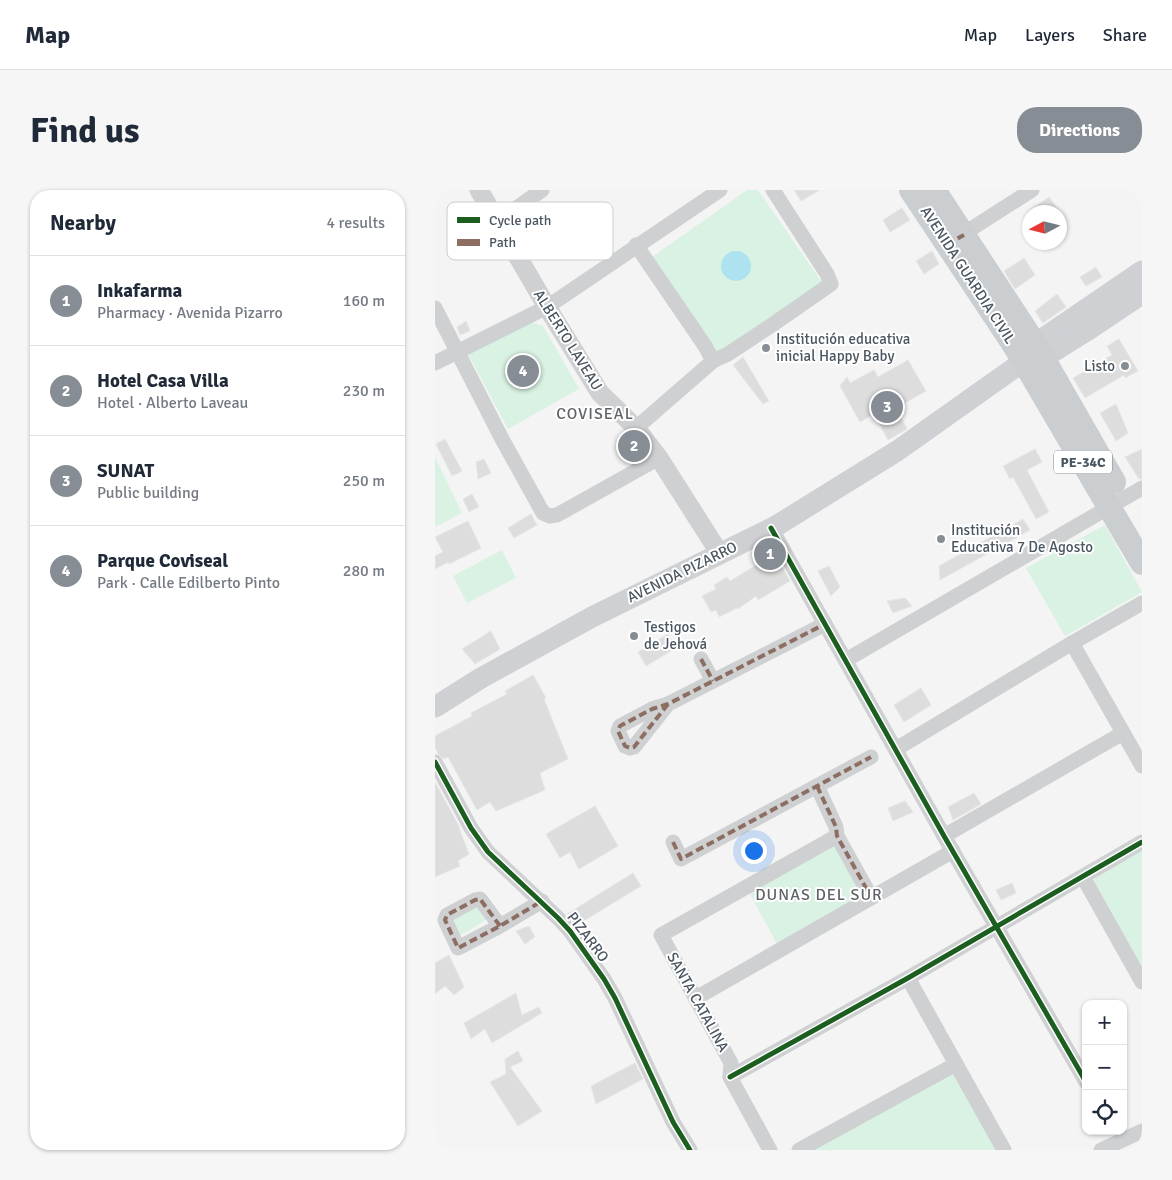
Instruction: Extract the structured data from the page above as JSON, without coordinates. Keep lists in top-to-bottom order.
{
  "streets": {
    "main road": ["AVENIDA GUARDIA CIVIL", "PE-34C", "AVENIDA PIZARRO"],
    "street": ["ALBERTO LAVEAU", "PIZARRO", "SANTA CATALINA"]
  },
  "crossings": [
    ["AVENIDA GUARDIA CIVIL", "PE-34C"],
    ["AVENIDA GUARDIA CIVIL", "AVENIDA PIZARRO"],
    ["ALBERTO LAVEAU", "AVENIDA PIZARRO"],
    ["PE-34C", "AVENIDA PIZARRO"]
  ],
  "districts": ["COVISEAL", "DUNAS DEL SUR"],
  "places": [
    "Institución educativa inicial Happy Baby",
    "Listo",
    "Institución Educativa 7 De Agosto",
    "Testigos de Jehová"
  ],
  "legend": ["Cycle path", "Path"],
  "north": "left",
  "page": {
    "header": "Map",
    "nav": ["Map", "Layers", "Share"],
    "buttons": "Directions",
    "title": "Find us",
    "heading": ["Nearby", "4 results"],
    "list": [
      {
        "mark": "1",
        "name": "Inkafarma",
        "note": "Pharmacy · Avenida Pizarro",
        "value": "160 m"
      },
      {
        "mark": "2",
        "name": "Hotel Casa Villa",
        "note": "Hotel · Alberto Laveau",
        "value": "230 m"
      },
      {
        "mark": "3",
        "name": "SUNAT",
        "note": "Public building",
        "value": "250 m"
      },
      {
        "mark": "4",
        "name": "Parque Coviseal",
        "note": "Park · Calle Edilberto Pinto",
        "value": "280 m"
      }
    ],
    "pins": [
      "4",
      "3",
      "2",
      "1"
    ],
    "map_buttons": ["+", "−"]
  }
}
